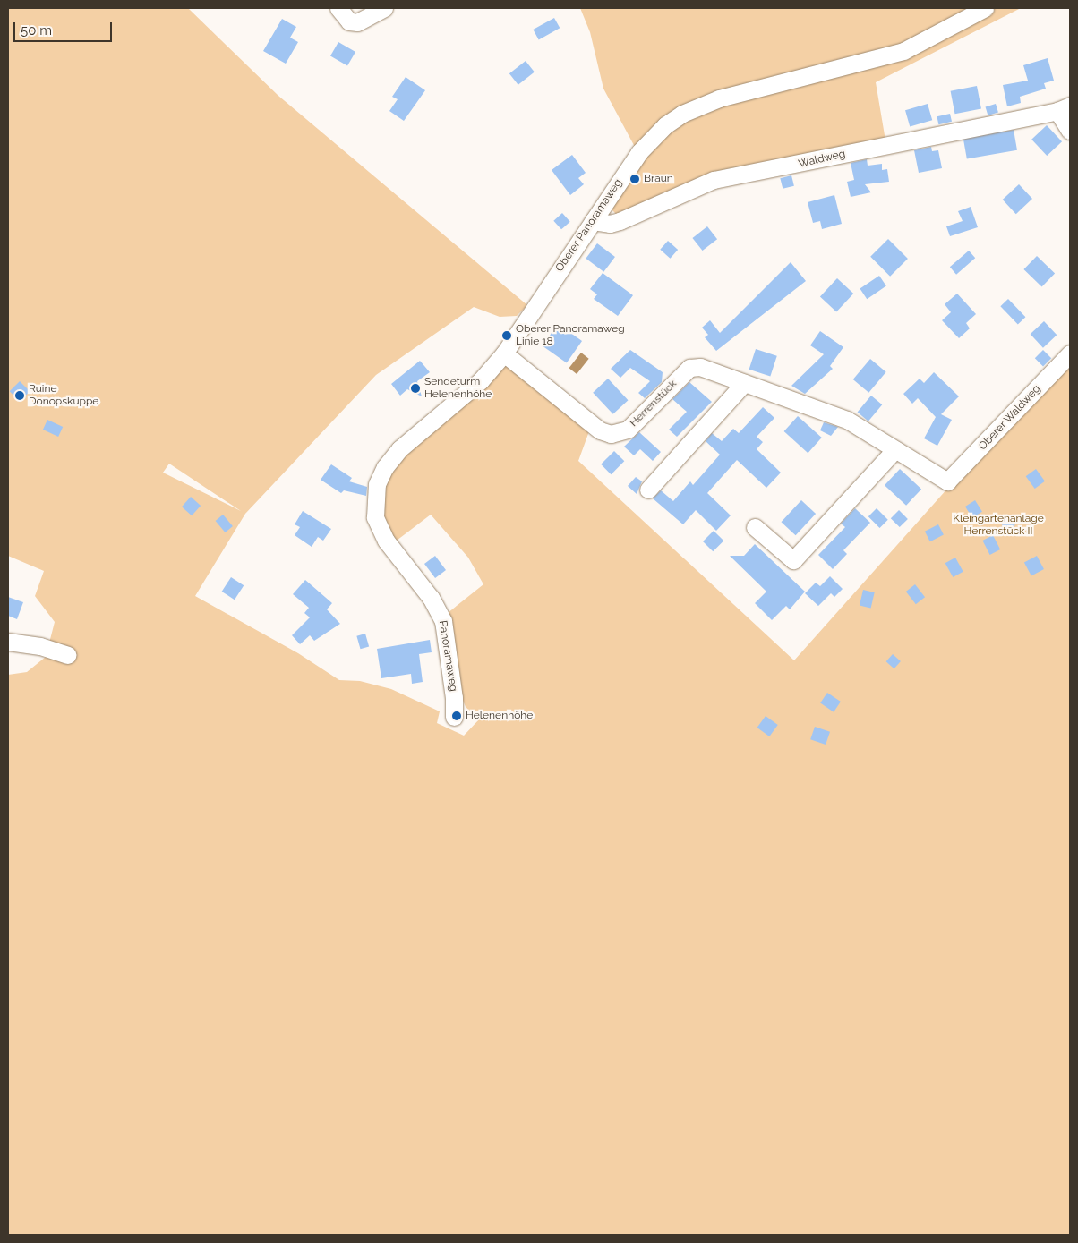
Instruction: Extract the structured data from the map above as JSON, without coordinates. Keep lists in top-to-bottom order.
{
  "streets": {
    "street": [
      "Waldweg",
      "Oberer Panoramaweg",
      "Herrenstück",
      "Oberer Waldweg",
      "Panoramaweg"
    ]
  },
  "crossings": [
    ["Waldweg", "Oberer Panoramaweg"],
    ["Oberer Panoramaweg", "Herrenstück"],
    ["Oberer Panoramaweg", "Panoramaweg"],
    ["Herrenstück", "Oberer Waldweg"]
  ],
  "parks": ["Kleingartenanlage Herrenstück II"],
  "places": [
    "Braun",
    "Oberer Panoramaweg Linie 18",
    "Sendeturm Helenenhöhe",
    "Ruine Donopskuppe",
    "Helenenhöhe"
  ],
  "scale_bar": "50 m"
}
